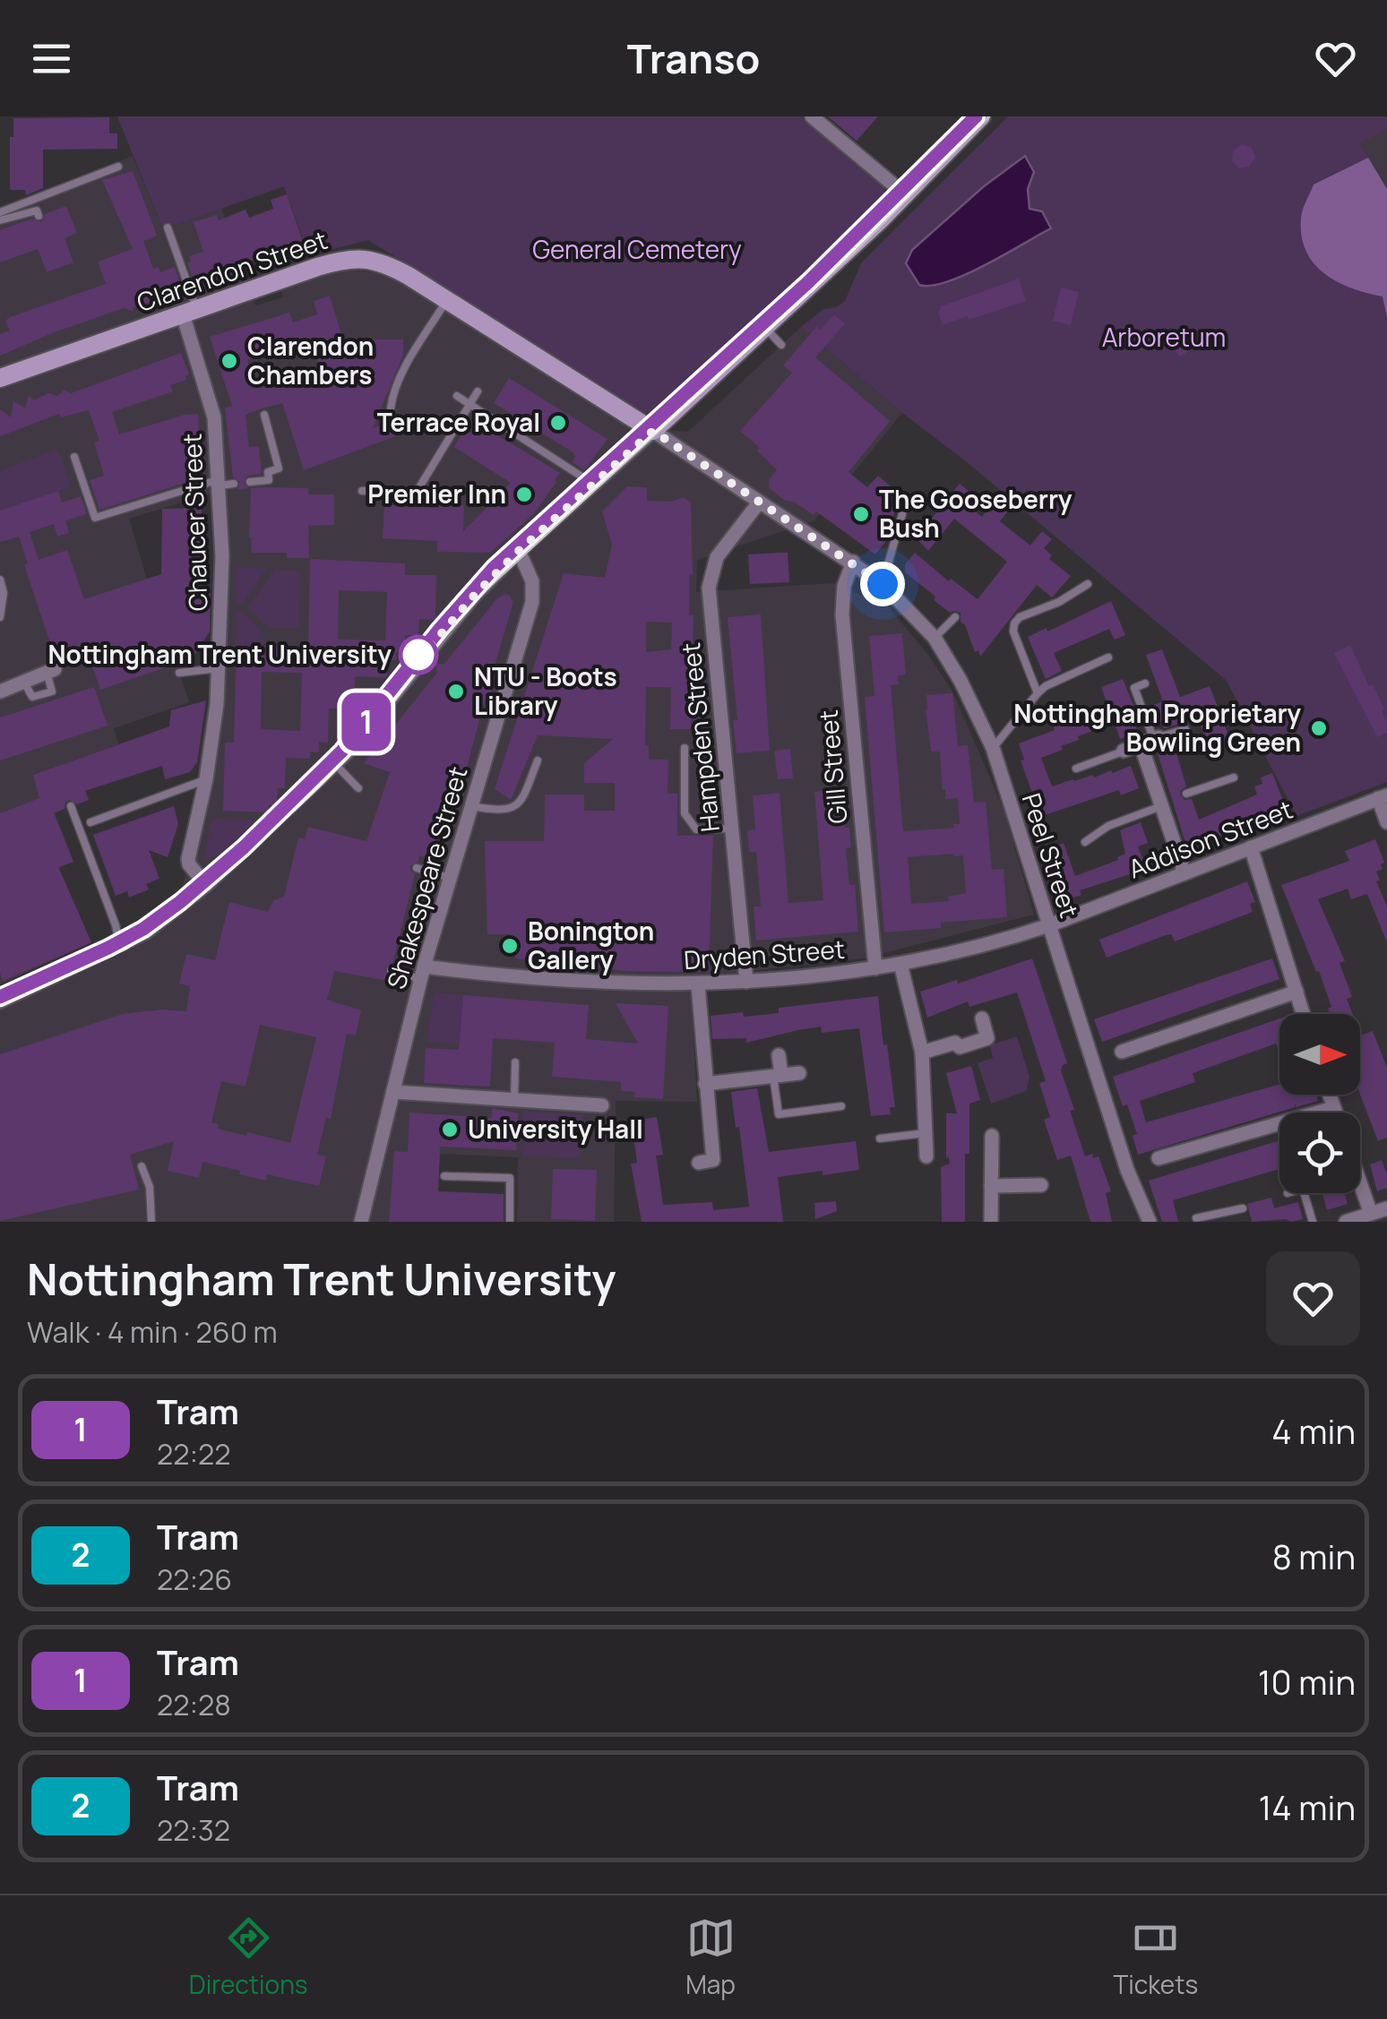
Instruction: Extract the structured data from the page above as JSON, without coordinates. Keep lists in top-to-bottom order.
{
  "streets": {
    "street": [
      "Clarendon Street",
      "Chaucer Street",
      "Hampden Street",
      "Gill Street",
      "Addison Street",
      "Peel Street",
      "Shakespeare Street",
      "Dryden Street"
    ]
  },
  "crossings": [
    ["Clarendon Street", "Chaucer Street"],
    ["Clarendon Street", "Peel Street"],
    ["Hampden Street", "Peel Street"],
    ["Hampden Street", "Dryden Street"],
    ["Gill Street", "Peel Street"],
    ["Gill Street", "Dryden Street"],
    ["Addison Street", "Peel Street"],
    ["Addison Street", "Dryden Street"],
    ["Peel Street", "Dryden Street"],
    ["Shakespeare Street", "Dryden Street"]
  ],
  "parks": ["General Cemetery", "Arboretum"],
  "places": [
    "Clarendon Chambers",
    "Terrace Royal",
    "Premier Inn",
    "The Gooseberry Bush",
    "Nottingham Trent University",
    "NTU - Boots Library",
    "Nottingham Proprietary Bowling Green",
    "Bonington Gallery",
    "University Hall"
  ],
  "lines": ["tram line 1"],
  "north": "right",
  "page": {
    "header": "Transo",
    "on_map": "1",
    "heading": ["Nottingham Trent University", "Walk · 4 min · 260 m"],
    "list": [
      {
        "mark": "1",
        "name": "Tram",
        "note": "22:22",
        "value": "4 min"
      },
      {
        "mark": "2",
        "name": "Tram",
        "note": "22:26",
        "value": "8 min"
      },
      {
        "mark": "1",
        "name": "Tram",
        "note": "22:28",
        "value": "10 min"
      },
      {
        "mark": "2",
        "name": "Tram",
        "note": "22:32",
        "value": "14 min"
      }
    ],
    "tabs": ["Directions", "Map", "Tickets"]
  }
}
